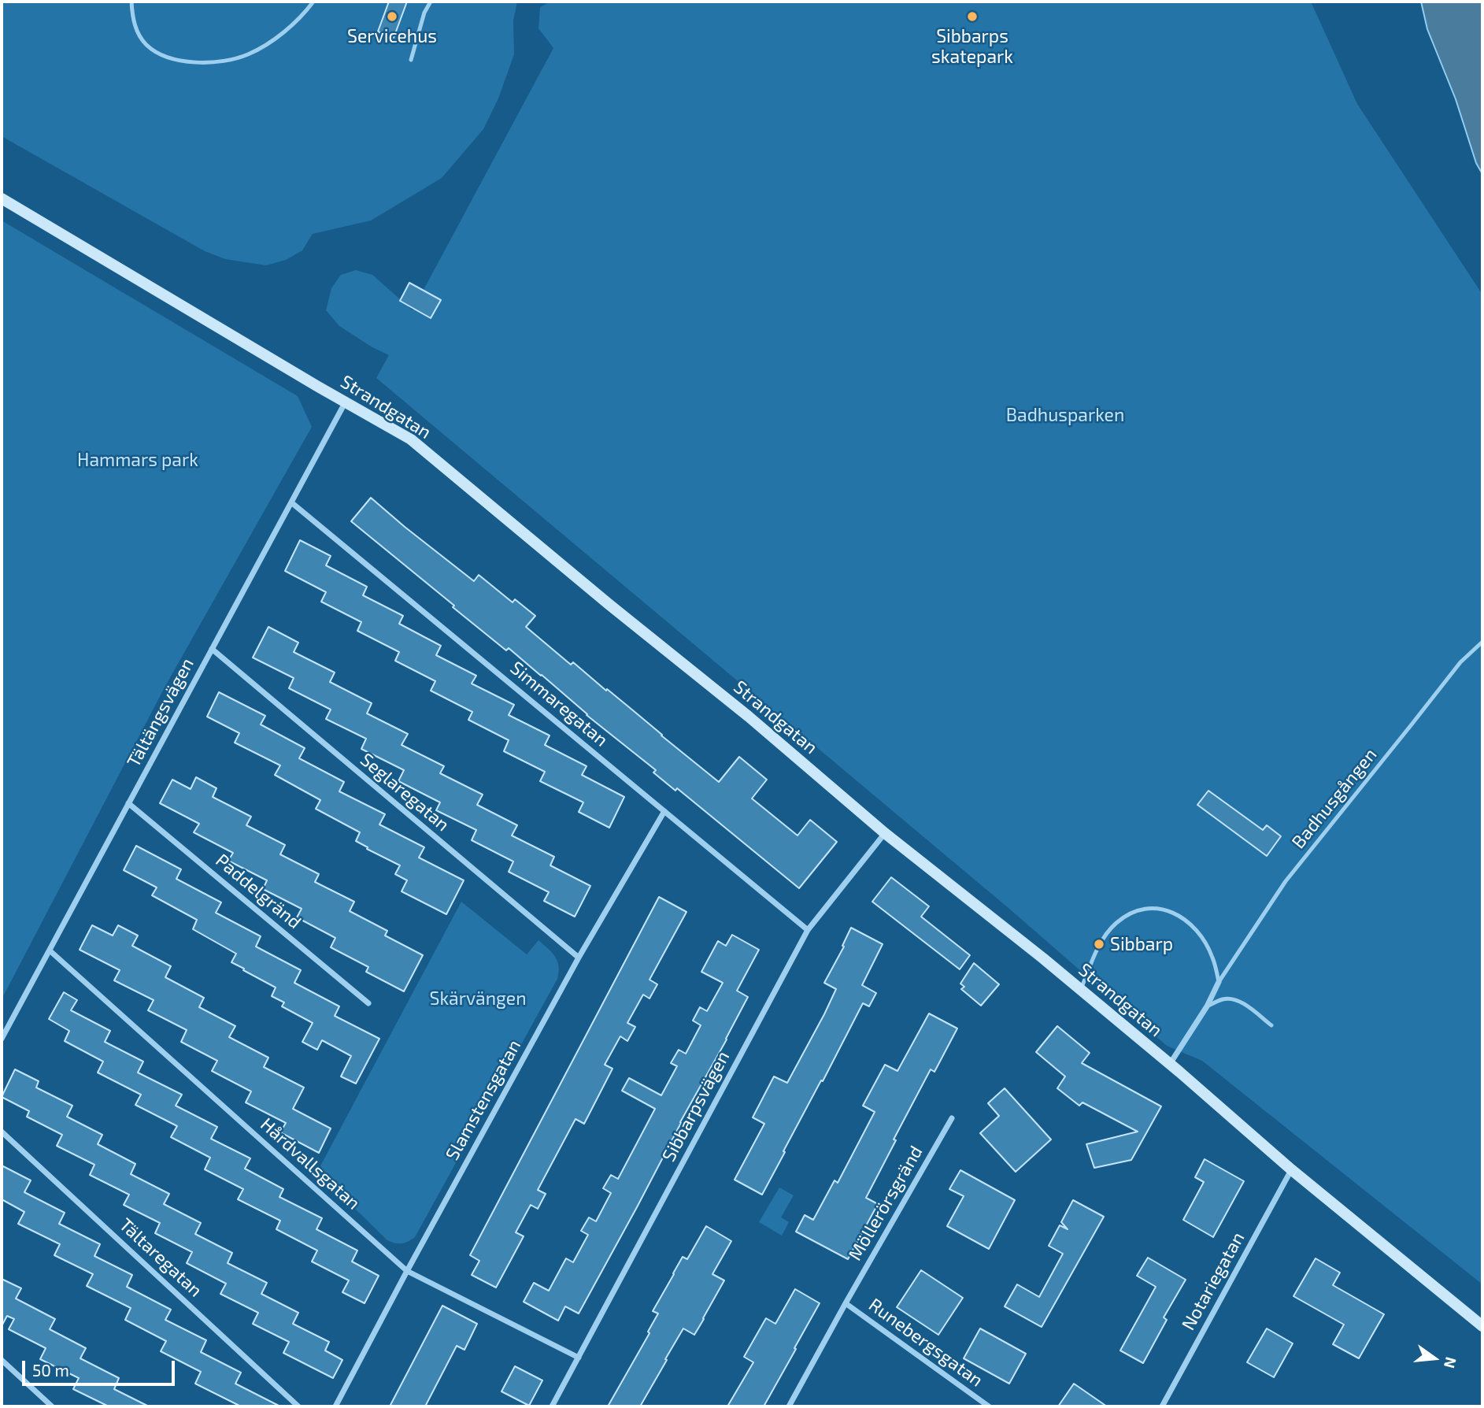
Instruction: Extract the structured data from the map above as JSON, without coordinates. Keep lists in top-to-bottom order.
{
  "streets": {
    "street": [
      "Strandgatan",
      "Simmaregatan",
      "Tältängsvägen",
      "Seglaregatan",
      "Paddelgränd",
      "Slamstensgatan",
      "Sibbarpsvägen",
      "Hårdvallsgatan",
      "Möllerörsgränd",
      "Tältaregatan",
      "Notariegatan",
      "Runebergsgatan"
    ],
    "lane": ["Badhusgången"]
  },
  "crossings": [
    ["Strandgatan", "Tältängsvägen"],
    ["Strandgatan", "Badhusgången"],
    ["Strandgatan", "Sibbarpsvägen"],
    ["Strandgatan", "Notariegatan"],
    ["Simmaregatan", "Tältängsvägen"],
    ["Simmaregatan", "Slamstensgatan"],
    ["Simmaregatan", "Sibbarpsvägen"],
    ["Tältängsvägen", "Seglaregatan"],
    ["Tältängsvägen", "Paddelgränd"],
    ["Tältängsvägen", "Hårdvallsgatan"],
    ["Seglaregatan", "Slamstensgatan"],
    ["Slamstensgatan", "Hårdvallsgatan"],
    ["Sibbarpsvägen", "Hårdvallsgatan"],
    ["Möllerörsgränd", "Runebergsgatan"]
  ],
  "parks": ["Badhusparken", "Hammars park", "Skärvängen"],
  "places": ["Servicehus", "Sibbarps skatepark", "Sibbarp"],
  "scale_bar": "50 m",
  "north": "right"
}
